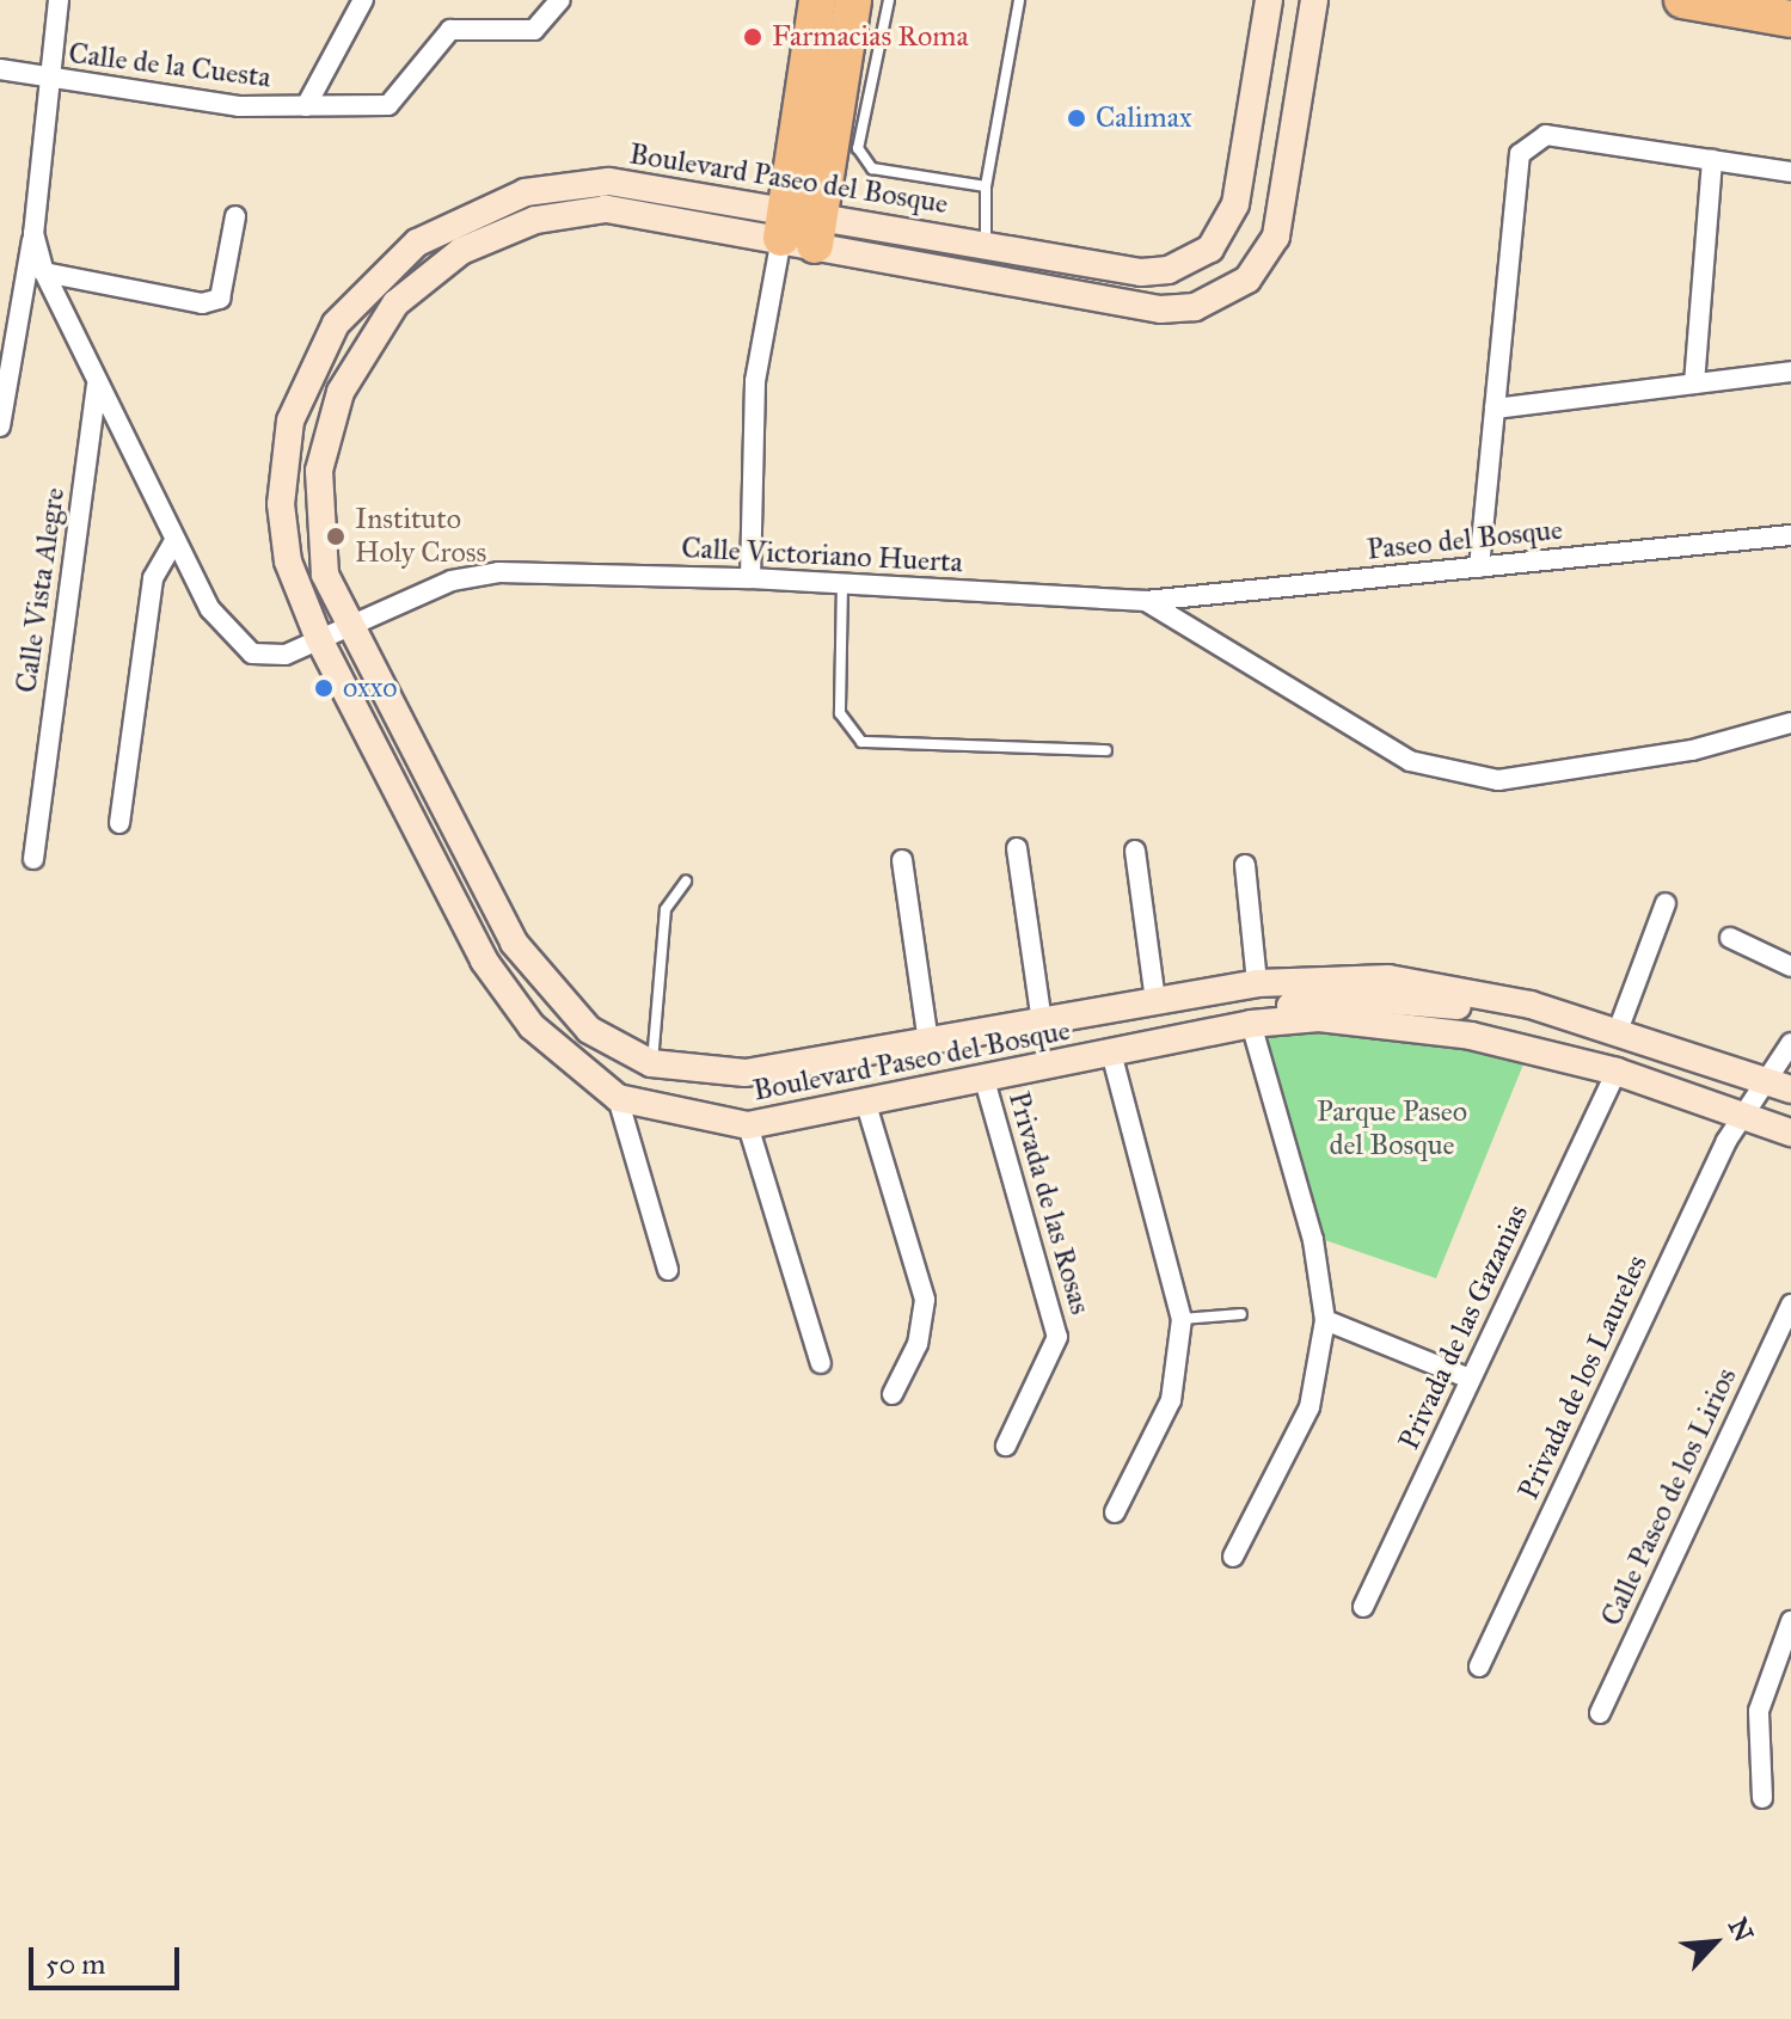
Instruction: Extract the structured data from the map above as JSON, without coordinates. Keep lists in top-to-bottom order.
{
  "streets": {
    "street": [
      "Calle de la Cuesta",
      "Boulevard Paseo del Bosque",
      "Paseo del Bosque",
      "Calle Victoriano Huerta",
      "Calle Vista Alegre",
      "Privada de las Rosas",
      "Privada de las Gazanias",
      "Privada de los Laureles",
      "Calle Paseo de los Lirios"
    ]
  },
  "crossings": [
    ["Boulevard Paseo del Bosque", "Calle Victoriano Huerta"],
    ["Boulevard Paseo del Bosque", "Privada de las Rosas"],
    ["Boulevard Paseo del Bosque", "Privada de las Gazanias"],
    ["Boulevard Paseo del Bosque", "Privada de los Laureles"],
    ["Paseo del Bosque", "Calle Victoriano Huerta"],
    ["Calle Victoriano Huerta", "Calle Vista Alegre"]
  ],
  "parks": ["Parque Paseo del Bosque"],
  "places": [
    "Farmacias Roma",
    "Calimax",
    "Instituto Holy Cross",
    "oxxo"
  ],
  "scale_bar": "50 m",
  "north": "top right"
}
